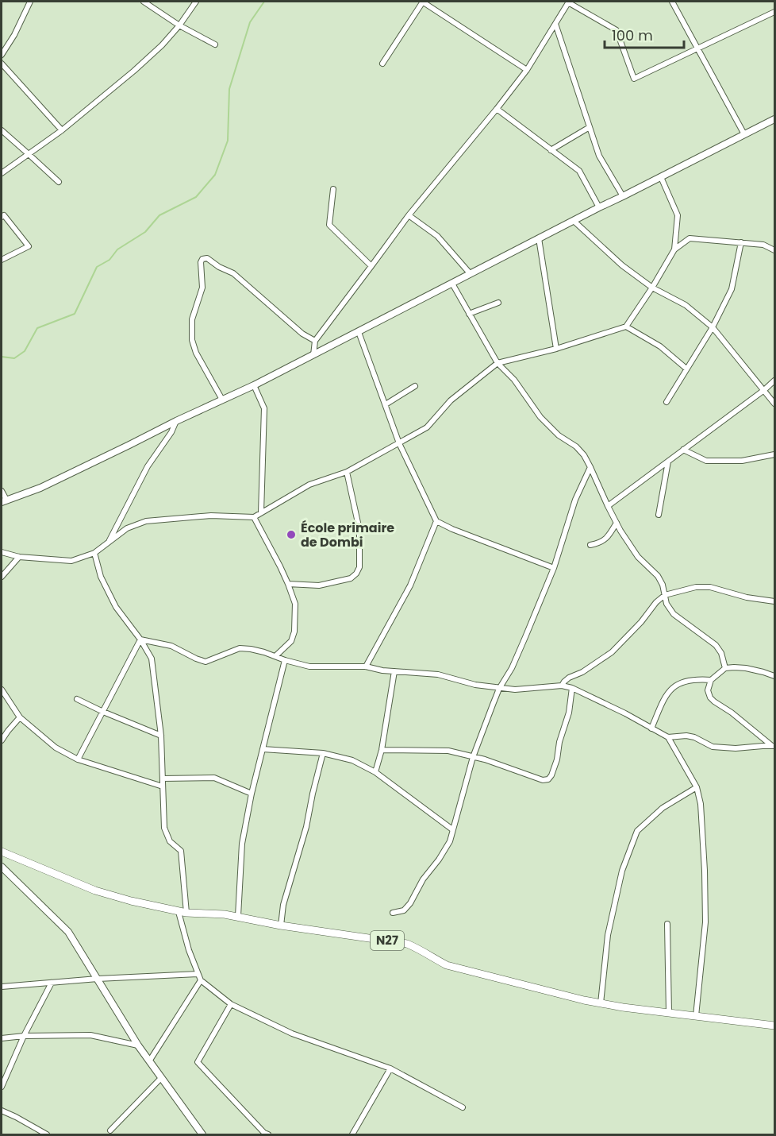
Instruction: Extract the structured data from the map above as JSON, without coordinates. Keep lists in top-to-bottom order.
{
  "streets": {
    "main road": ["N27"]
  },
  "places": ["École primaire de Dombi"],
  "scale_bar": "100 m"
}
